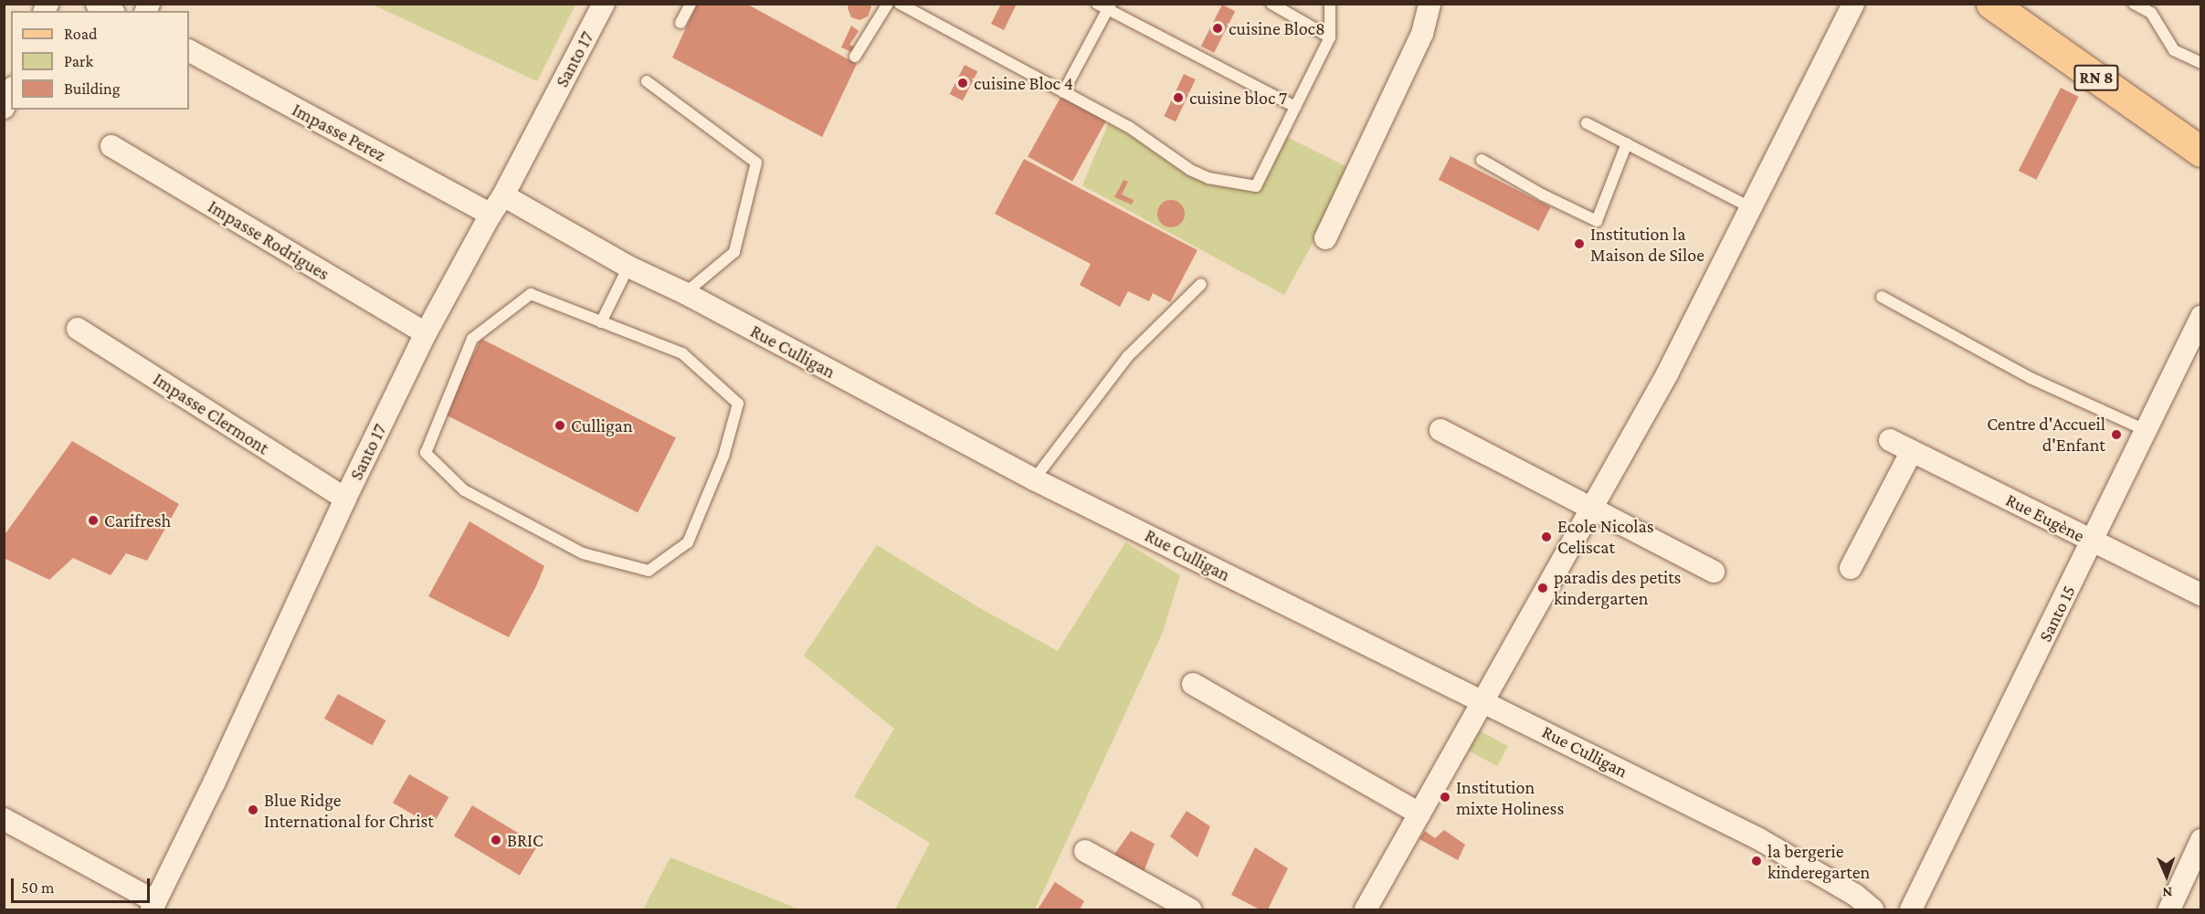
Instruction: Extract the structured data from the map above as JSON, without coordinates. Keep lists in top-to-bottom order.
{
  "streets": {
    "main road": ["RN 8"],
    "street": [
      "Santo 17",
      "Impasse Perez",
      "Impasse Rodrigues",
      "Rue Culligan",
      "Impasse Clermont",
      "Rue Eugène",
      "Santo 15"
    ]
  },
  "crossings": [
    ["Santo 17", "Impasse Perez"],
    ["Santo 17", "Impasse Rodrigues"],
    ["Santo 17", "Rue Culligan"],
    ["Santo 17", "Impasse Clermont"],
    ["Rue Eugène", "Santo 15"]
  ],
  "places": [
    "cuisine Bloc8",
    "cuisine Bloc 4",
    "cuisine bloc 7",
    "Institution la Maison de Siloe",
    "Culligan",
    "Centre d'Accueil d'Enfant",
    "Carifresh",
    "Ecole Nicolas Celiscat",
    "paradis des petits kindergarten",
    "Institution mixte Holiness",
    "Blue Ridge International for Christ",
    "BRIC",
    "la bergerie kinderegarten"
  ],
  "legend": ["Road", "Park", "Building"],
  "scale_bar": "50 m",
  "north": "bottom"
}
